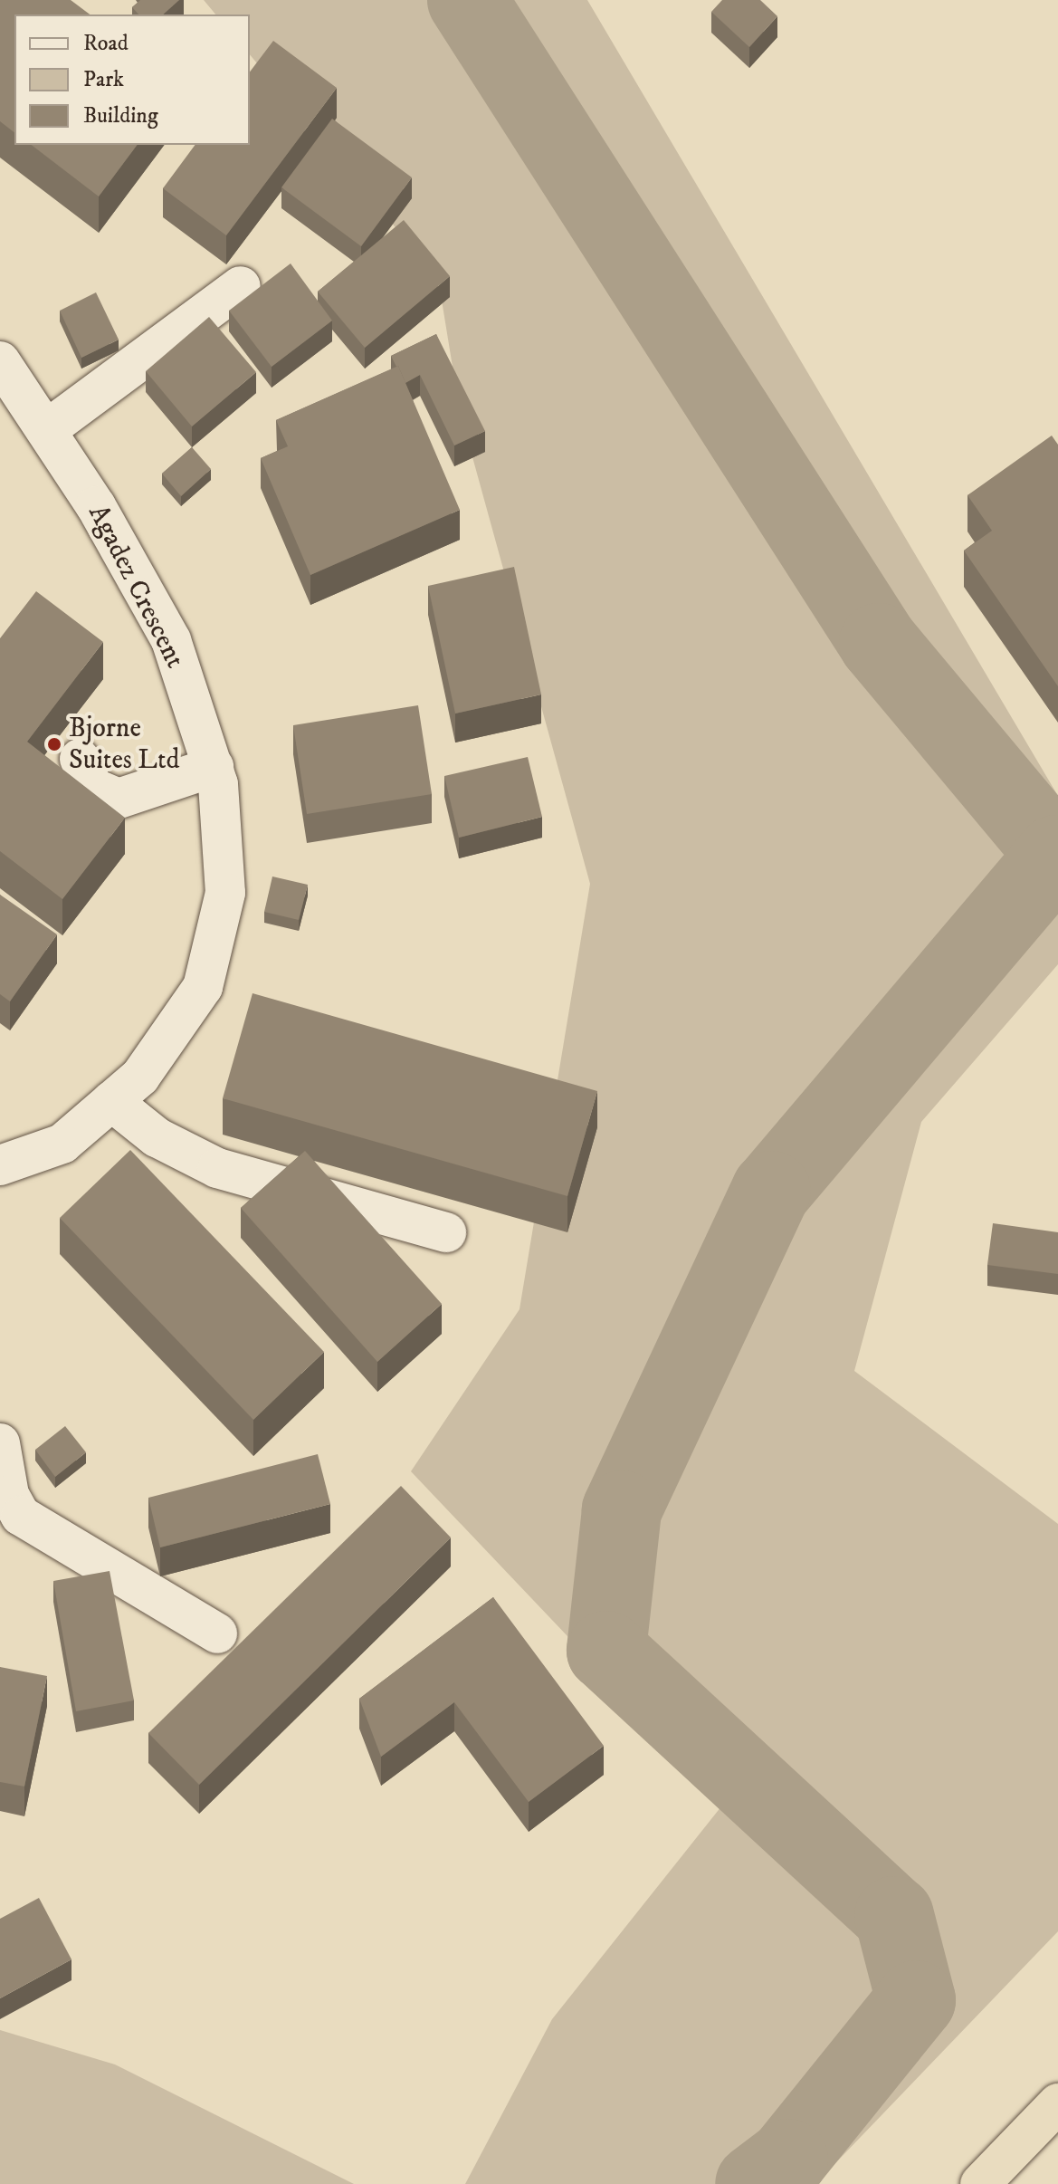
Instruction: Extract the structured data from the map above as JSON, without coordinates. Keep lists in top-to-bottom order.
{
  "streets": {
    "street": ["Agadez Crescent"]
  },
  "places": ["Bjorne Suites Ltd"],
  "legend": ["Road", "Park", "Building"]
}
